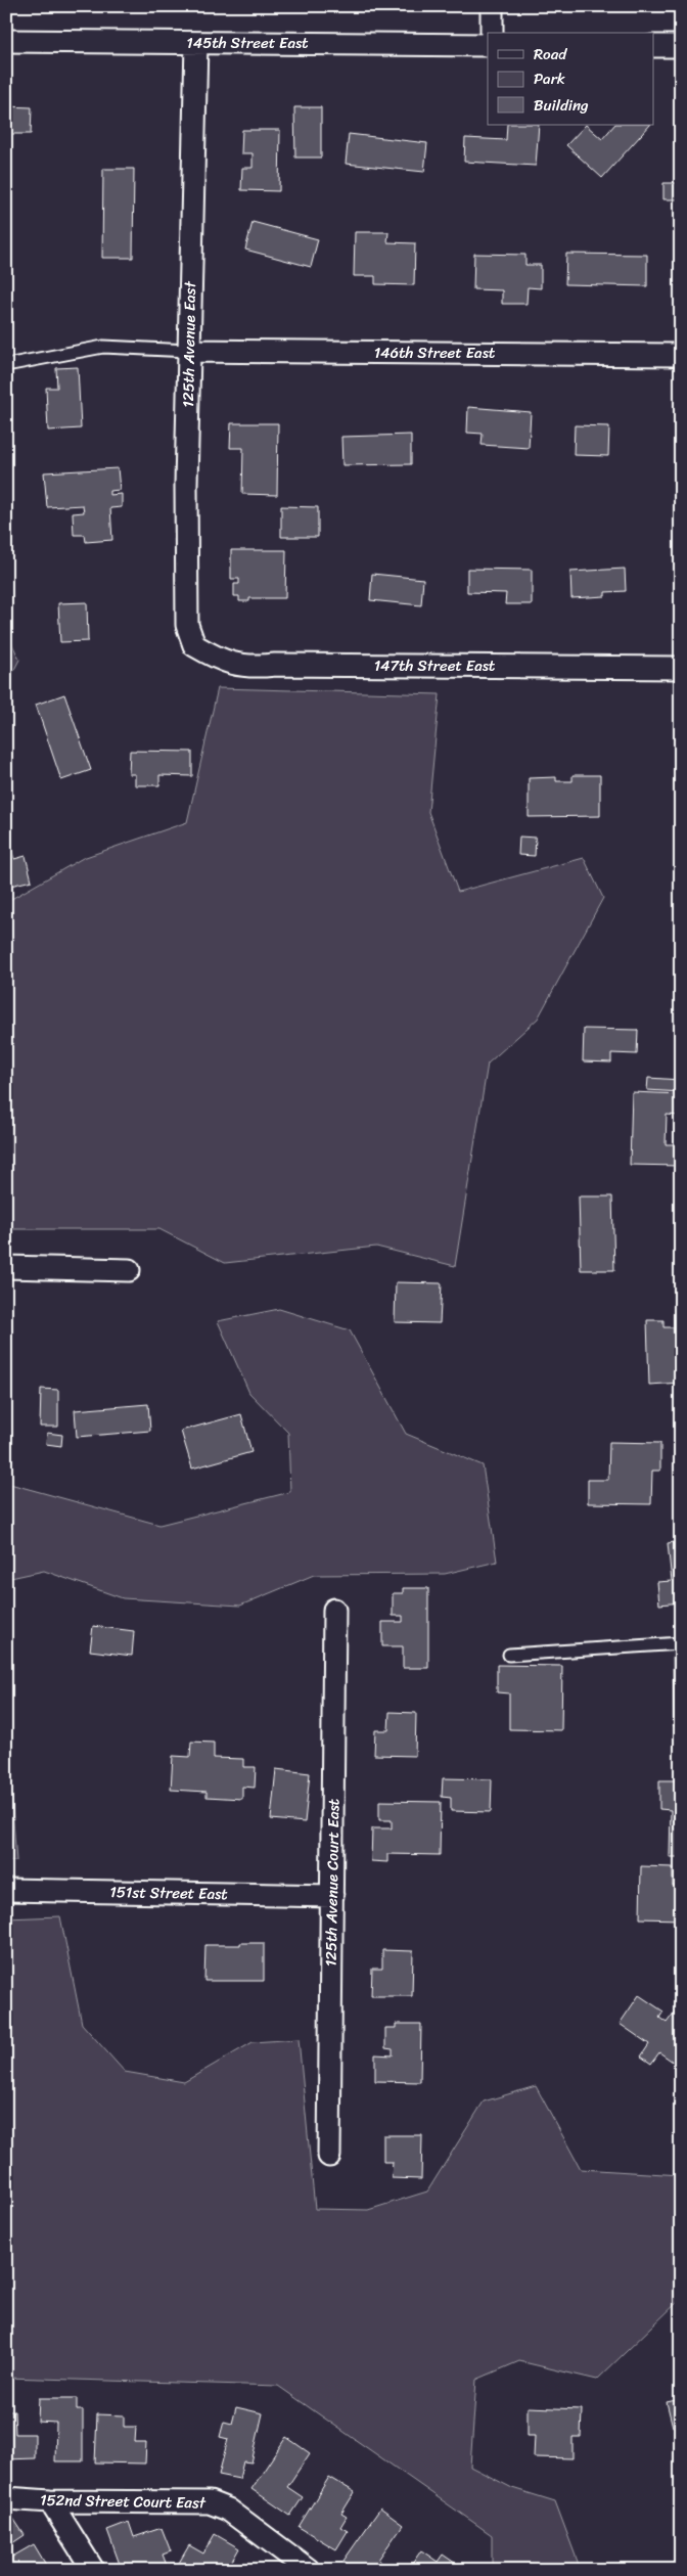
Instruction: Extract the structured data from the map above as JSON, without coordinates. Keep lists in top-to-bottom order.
{
  "streets": {
    "street": [
      "145th Street East",
      "125th Avenue East",
      "146th Street East",
      "147th Street East",
      "125th Avenue Court East",
      "151st Street East",
      "152nd Street Court East"
    ]
  },
  "crossings": [
    ["145th Street East", "125th Avenue East"],
    ["125th Avenue East", "146th Street East"],
    ["125th Avenue East", "147th Street East"],
    ["125th Avenue Court East", "151st Street East"]
  ],
  "legend": ["Road", "Park", "Building"]
}
